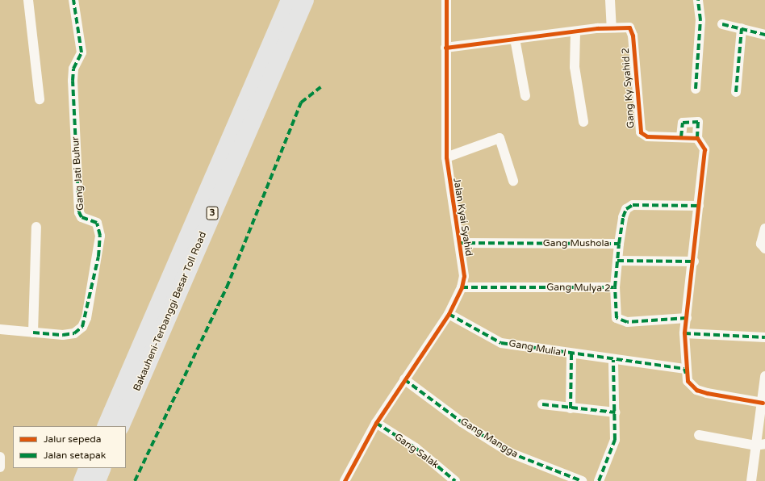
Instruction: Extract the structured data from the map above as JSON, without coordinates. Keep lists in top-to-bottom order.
{
  "streets": {
    "highway": ["3", "Bakauheni-Terbanggi Besar Toll Road"],
    "street": [
      "Gang Ky Syahid 2",
      "Gang Jati Buhur",
      "Jalan Kyai Syahid",
      "Gang Mushola",
      "Gang Mulya 2",
      "Gang Mulia I",
      "Gang Mangga",
      "Gang Salak"
    ]
  },
  "crossings": [
    ["Gang Ky Syahid 2", "Jalan Kyai Syahid"],
    ["Jalan Kyai Syahid", "Gang Mushola"],
    ["Jalan Kyai Syahid", "Gang Mulya 2"],
    ["Jalan Kyai Syahid", "Gang Mulia I"],
    ["Jalan Kyai Syahid", "Gang Mangga"],
    ["Jalan Kyai Syahid", "Gang Salak"]
  ],
  "legend": ["Jalur sepeda", "Jalan setapak"]
}
